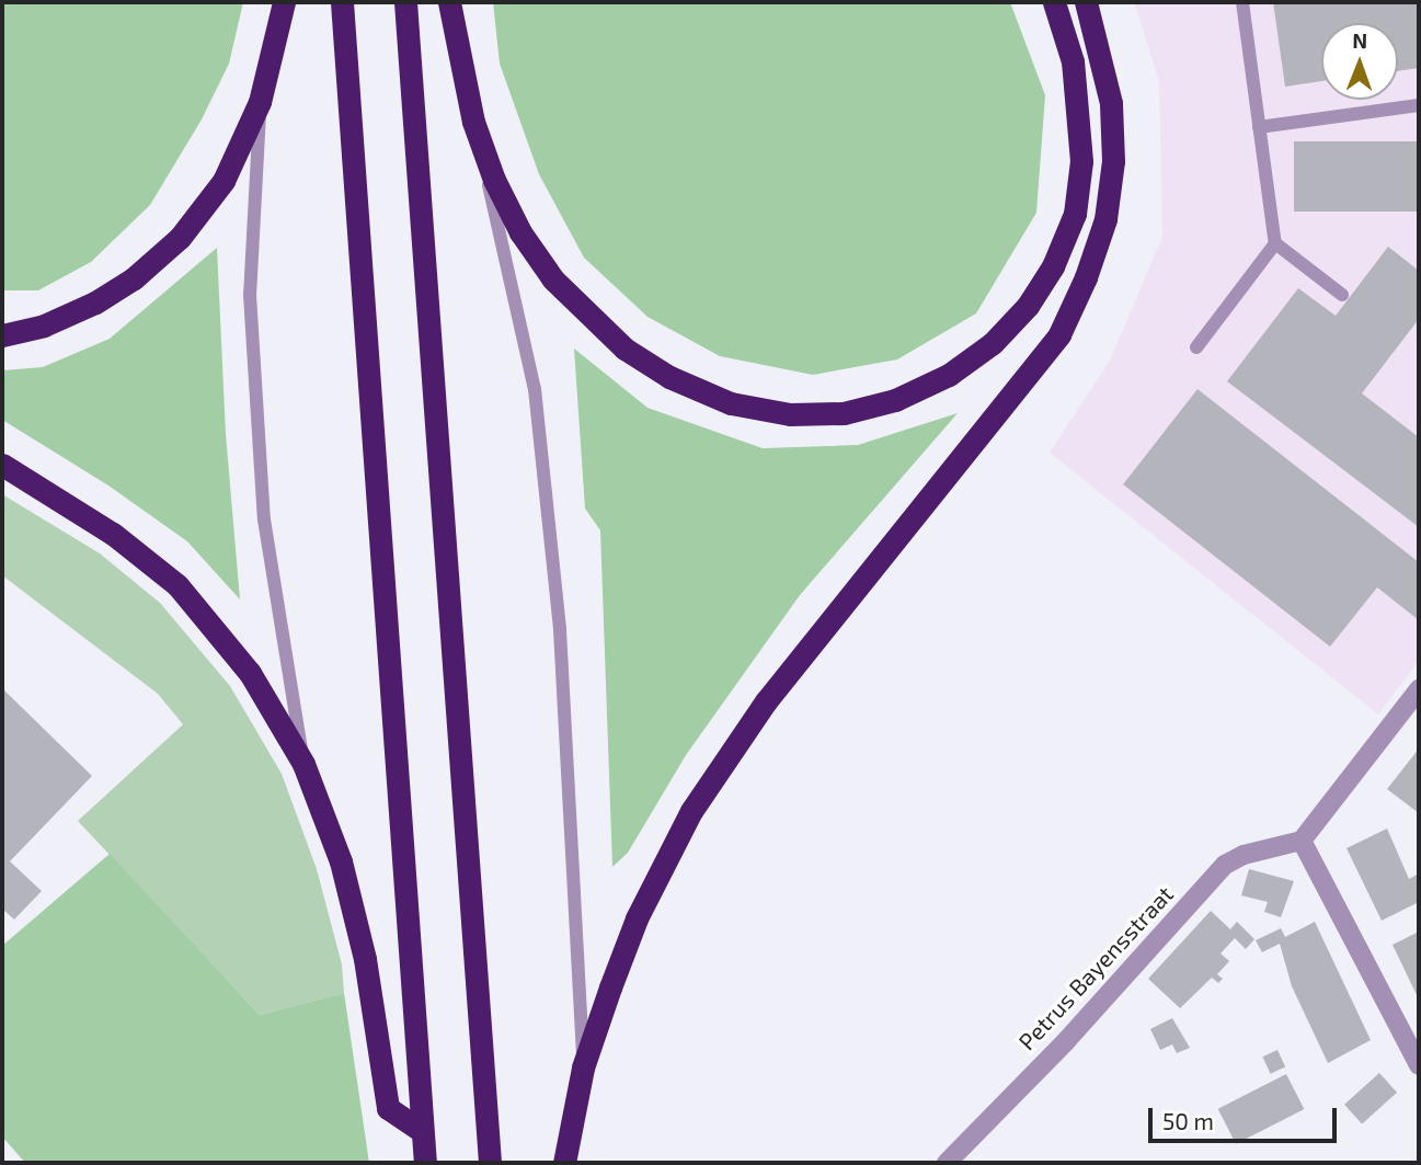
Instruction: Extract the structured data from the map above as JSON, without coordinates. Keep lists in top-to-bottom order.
{
  "streets": {
    "street": ["Petrus Bayensstraat"]
  },
  "scale_bar": "50 m",
  "north": "top"
}
